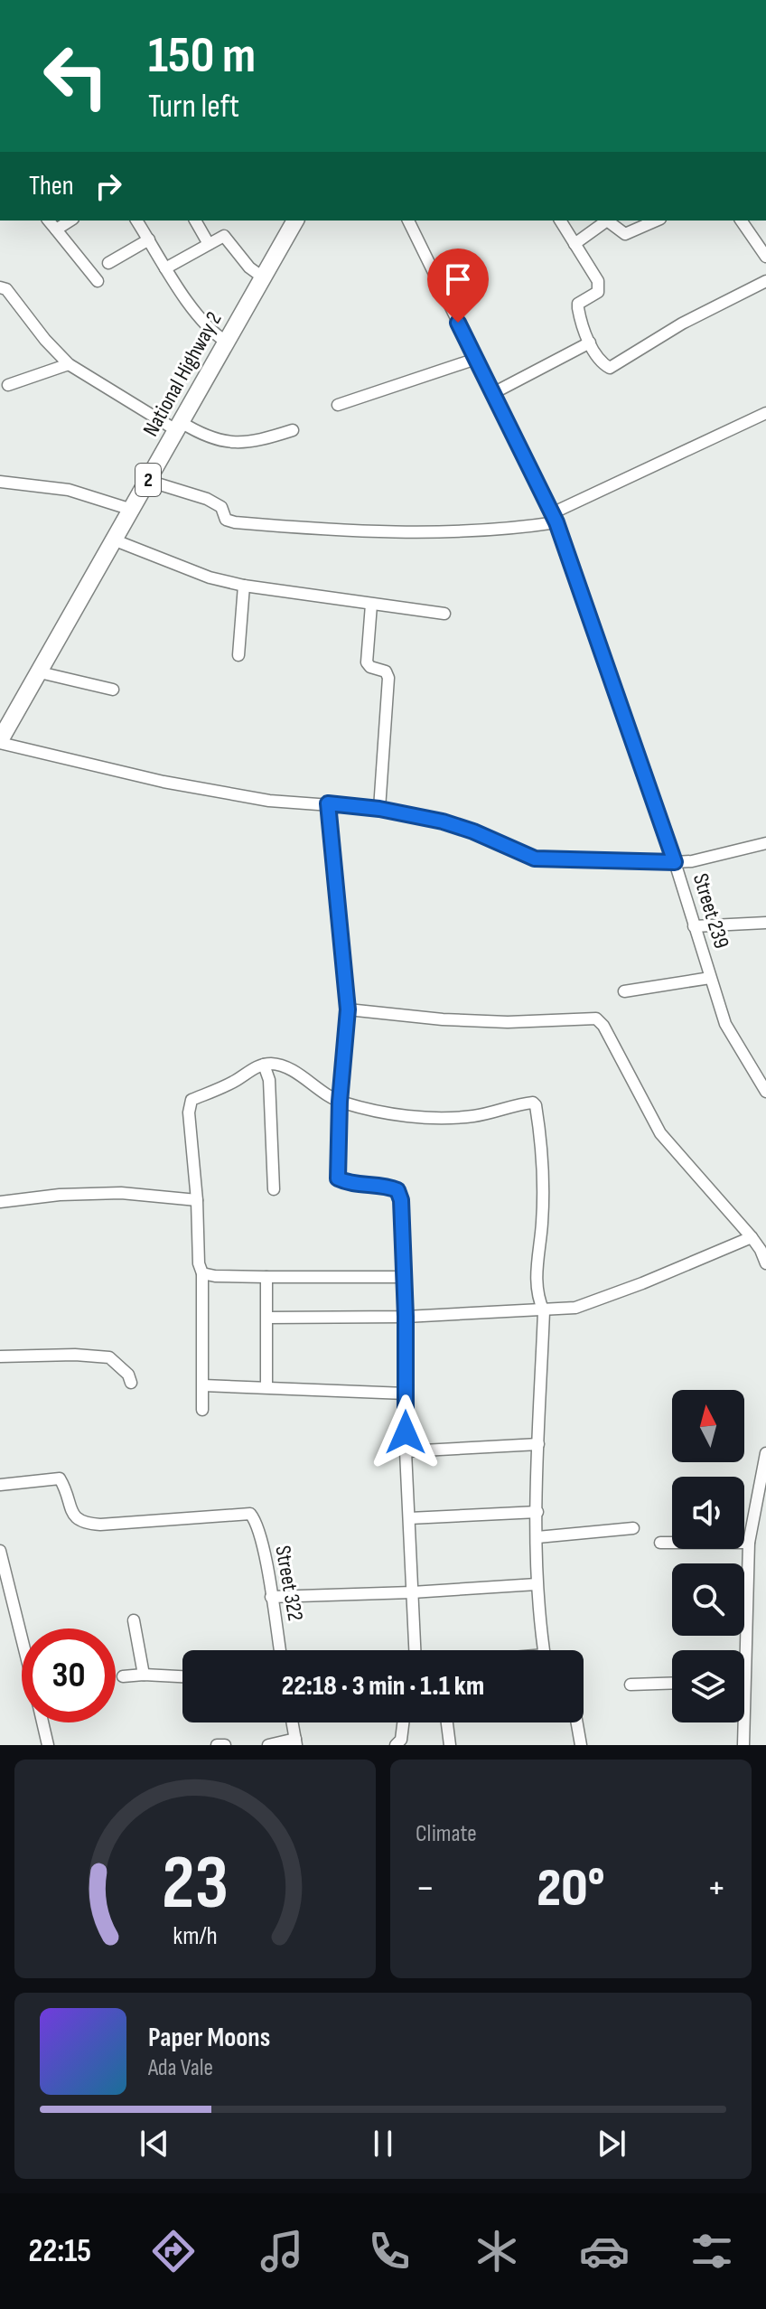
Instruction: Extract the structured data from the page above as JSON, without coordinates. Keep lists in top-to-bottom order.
{
  "streets": {
    "highway": ["National Highway 2", "2"],
    "street": ["Street 239", "Street 322"]
  },
  "north": "top",
  "page": {
    "turn": ["150 m", "Turn left"],
    "then": "Then",
    "limit": "30",
    "trip": "22:18 · 3 min · 1.1 km",
    "tile": "Climate",
    "heat": ["−", "20°", "+"],
    "song": ["Paper Moons", "Ada Vale"],
    "tabs": "22:15",
    "gauge": ["23", "km/h"]
  }
}
